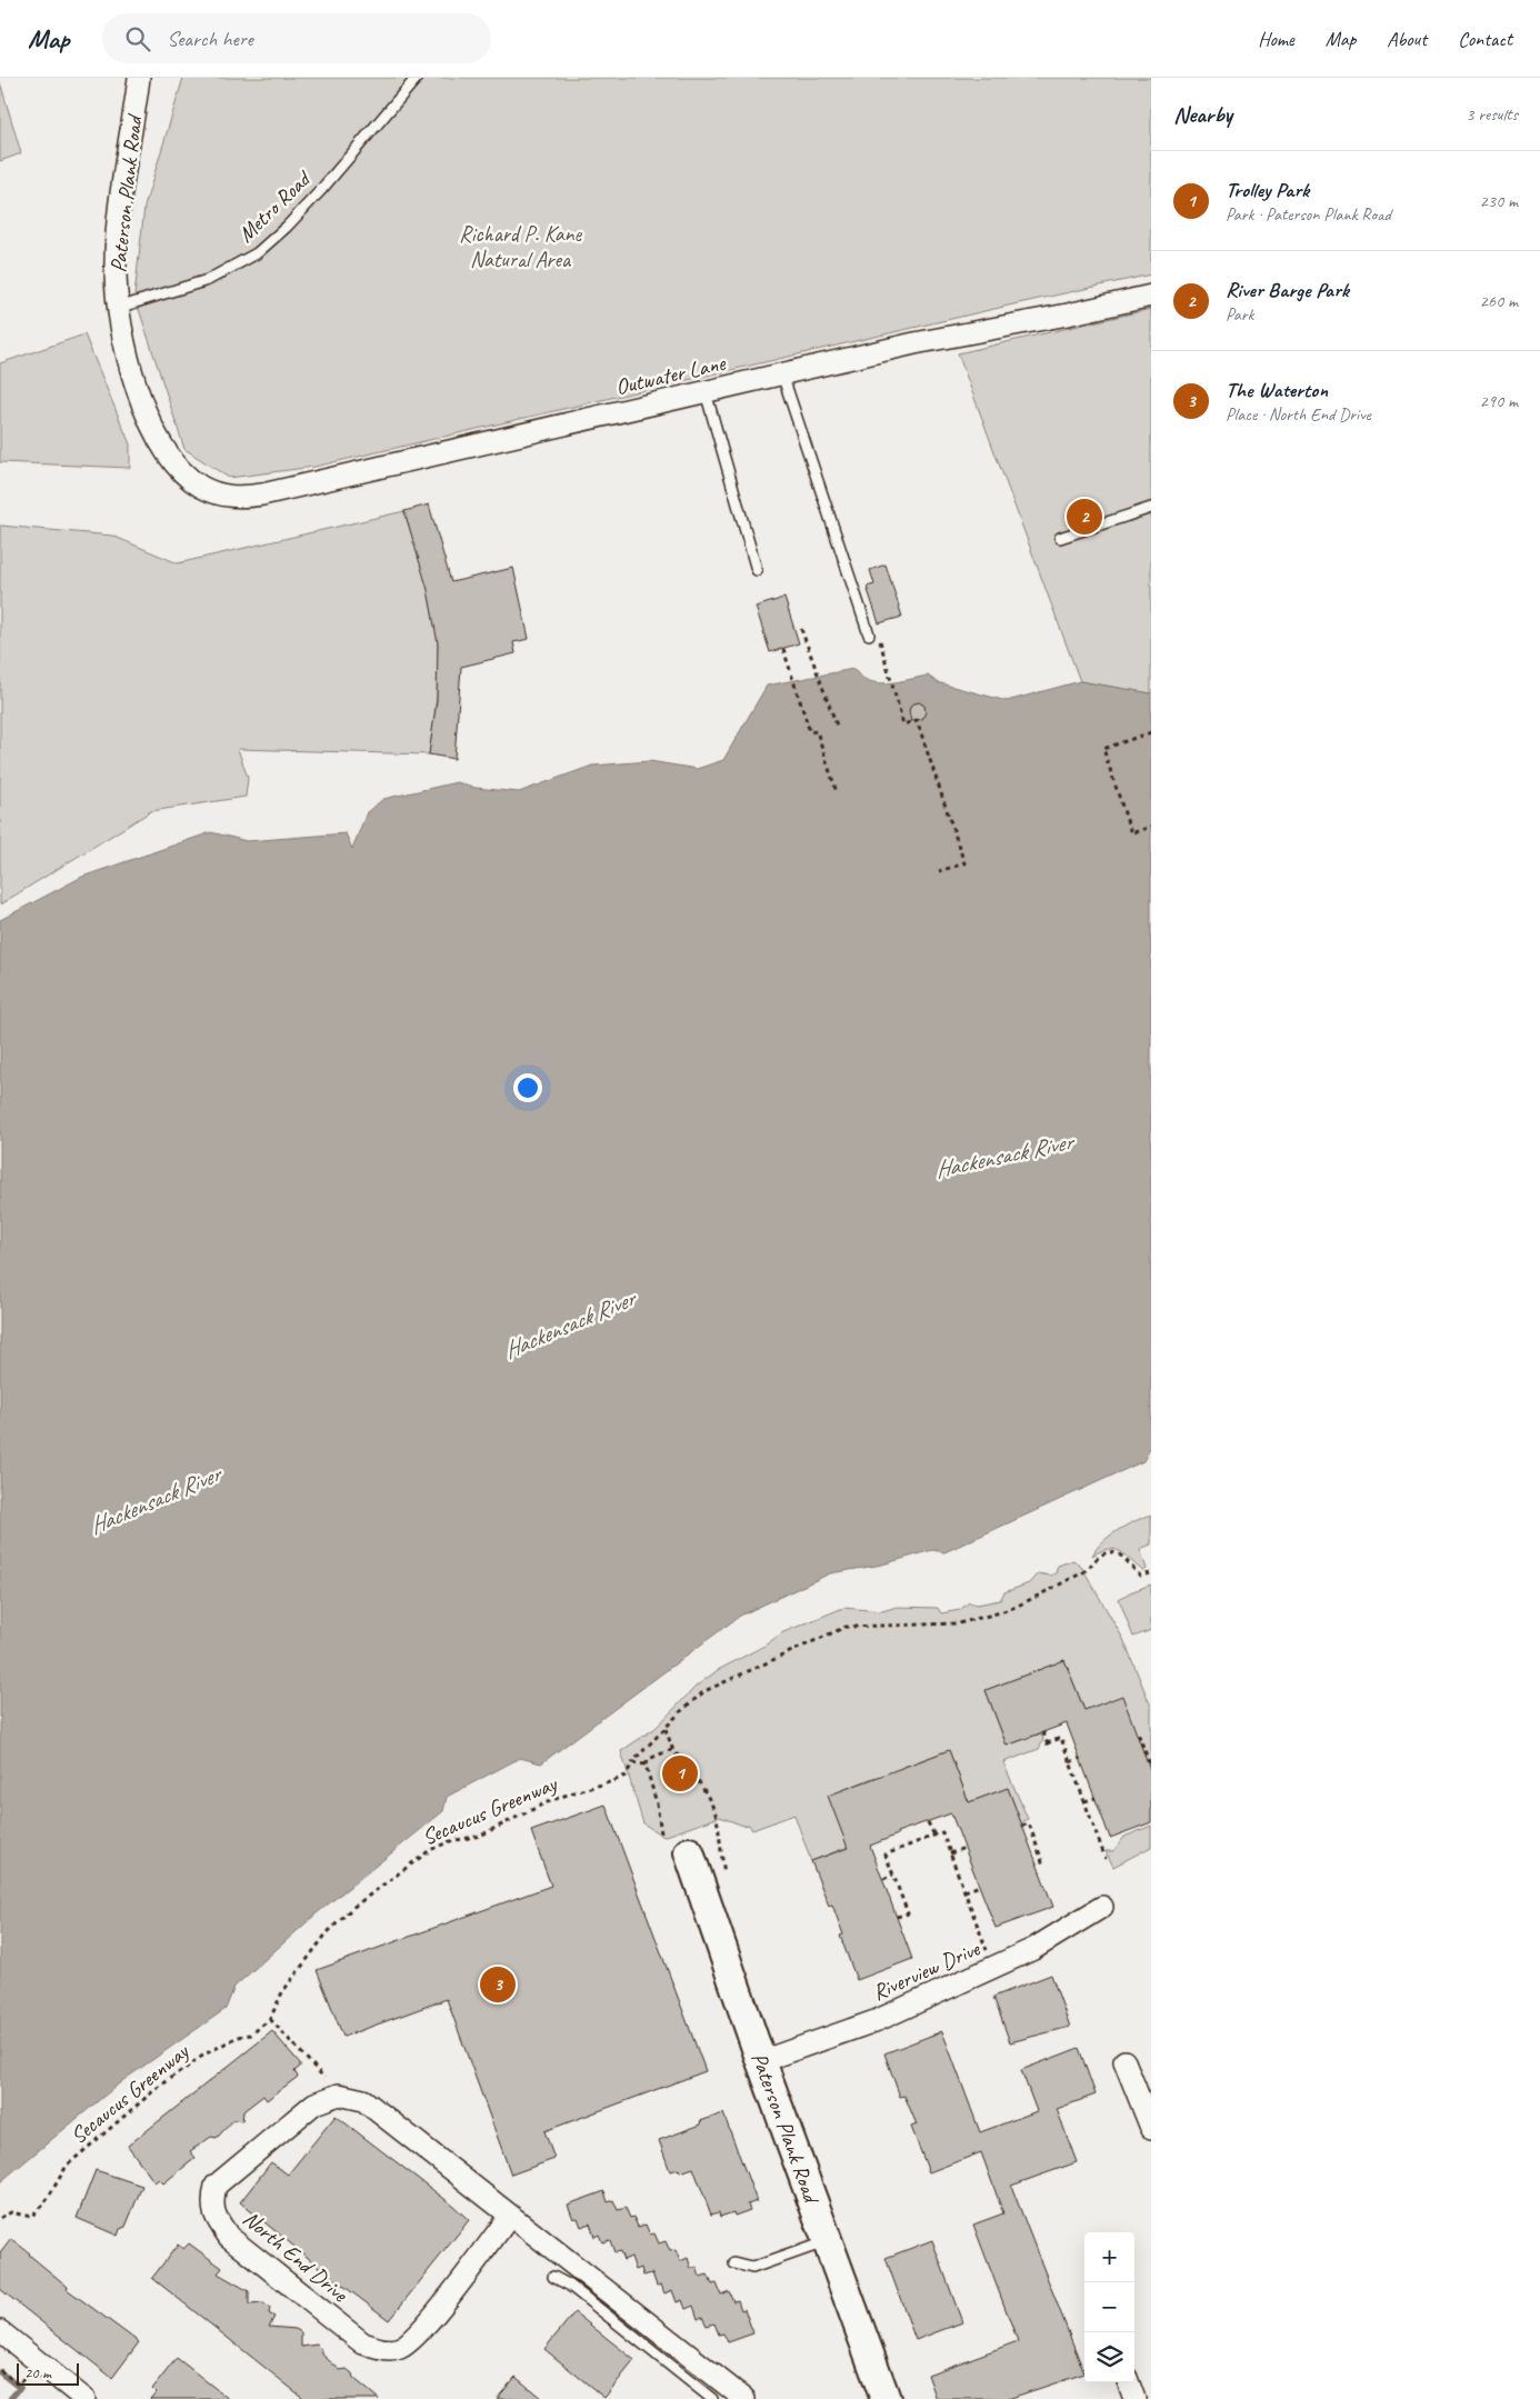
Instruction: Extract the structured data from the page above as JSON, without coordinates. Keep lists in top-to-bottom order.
{
  "streets": {
    "street": [
      "Paterson Plank Road",
      "Outwater Lane",
      "Riverview Drive",
      "North End Drive"
    ],
    "lane": ["Metro Road"],
    "path": ["Secaucus Greenway"]
  },
  "crossings": [
    ["Paterson Plank Road", "Metro Road"],
    ["Paterson Plank Road", "Outwater Lane"],
    ["Paterson Plank Road", "Riverview Drive"]
  ],
  "water": ["Hackensack River"],
  "parks": ["Richard P. Kane Natural Area"],
  "scale_bar": "20 m",
  "page": {
    "header": "Map",
    "search": "Search here",
    "nav": [
      "Home",
      "Map",
      "About",
      "Contact"
    ],
    "heading": ["Nearby", "3 results"],
    "list": [
      {
        "mark": "1",
        "name": "Trolley Park",
        "note": "Park · Paterson Plank Road",
        "value": "230 m"
      },
      {
        "mark": "2",
        "name": "River Barge Park",
        "note": "Park",
        "value": "260 m"
      },
      {
        "mark": "3",
        "name": "The Waterton",
        "note": "Place · North End Drive",
        "value": "290 m"
      }
    ],
    "pins": ["2", "1", "3"],
    "map_buttons": ["+", "−"],
    "scale": "20 m"
  }
}
